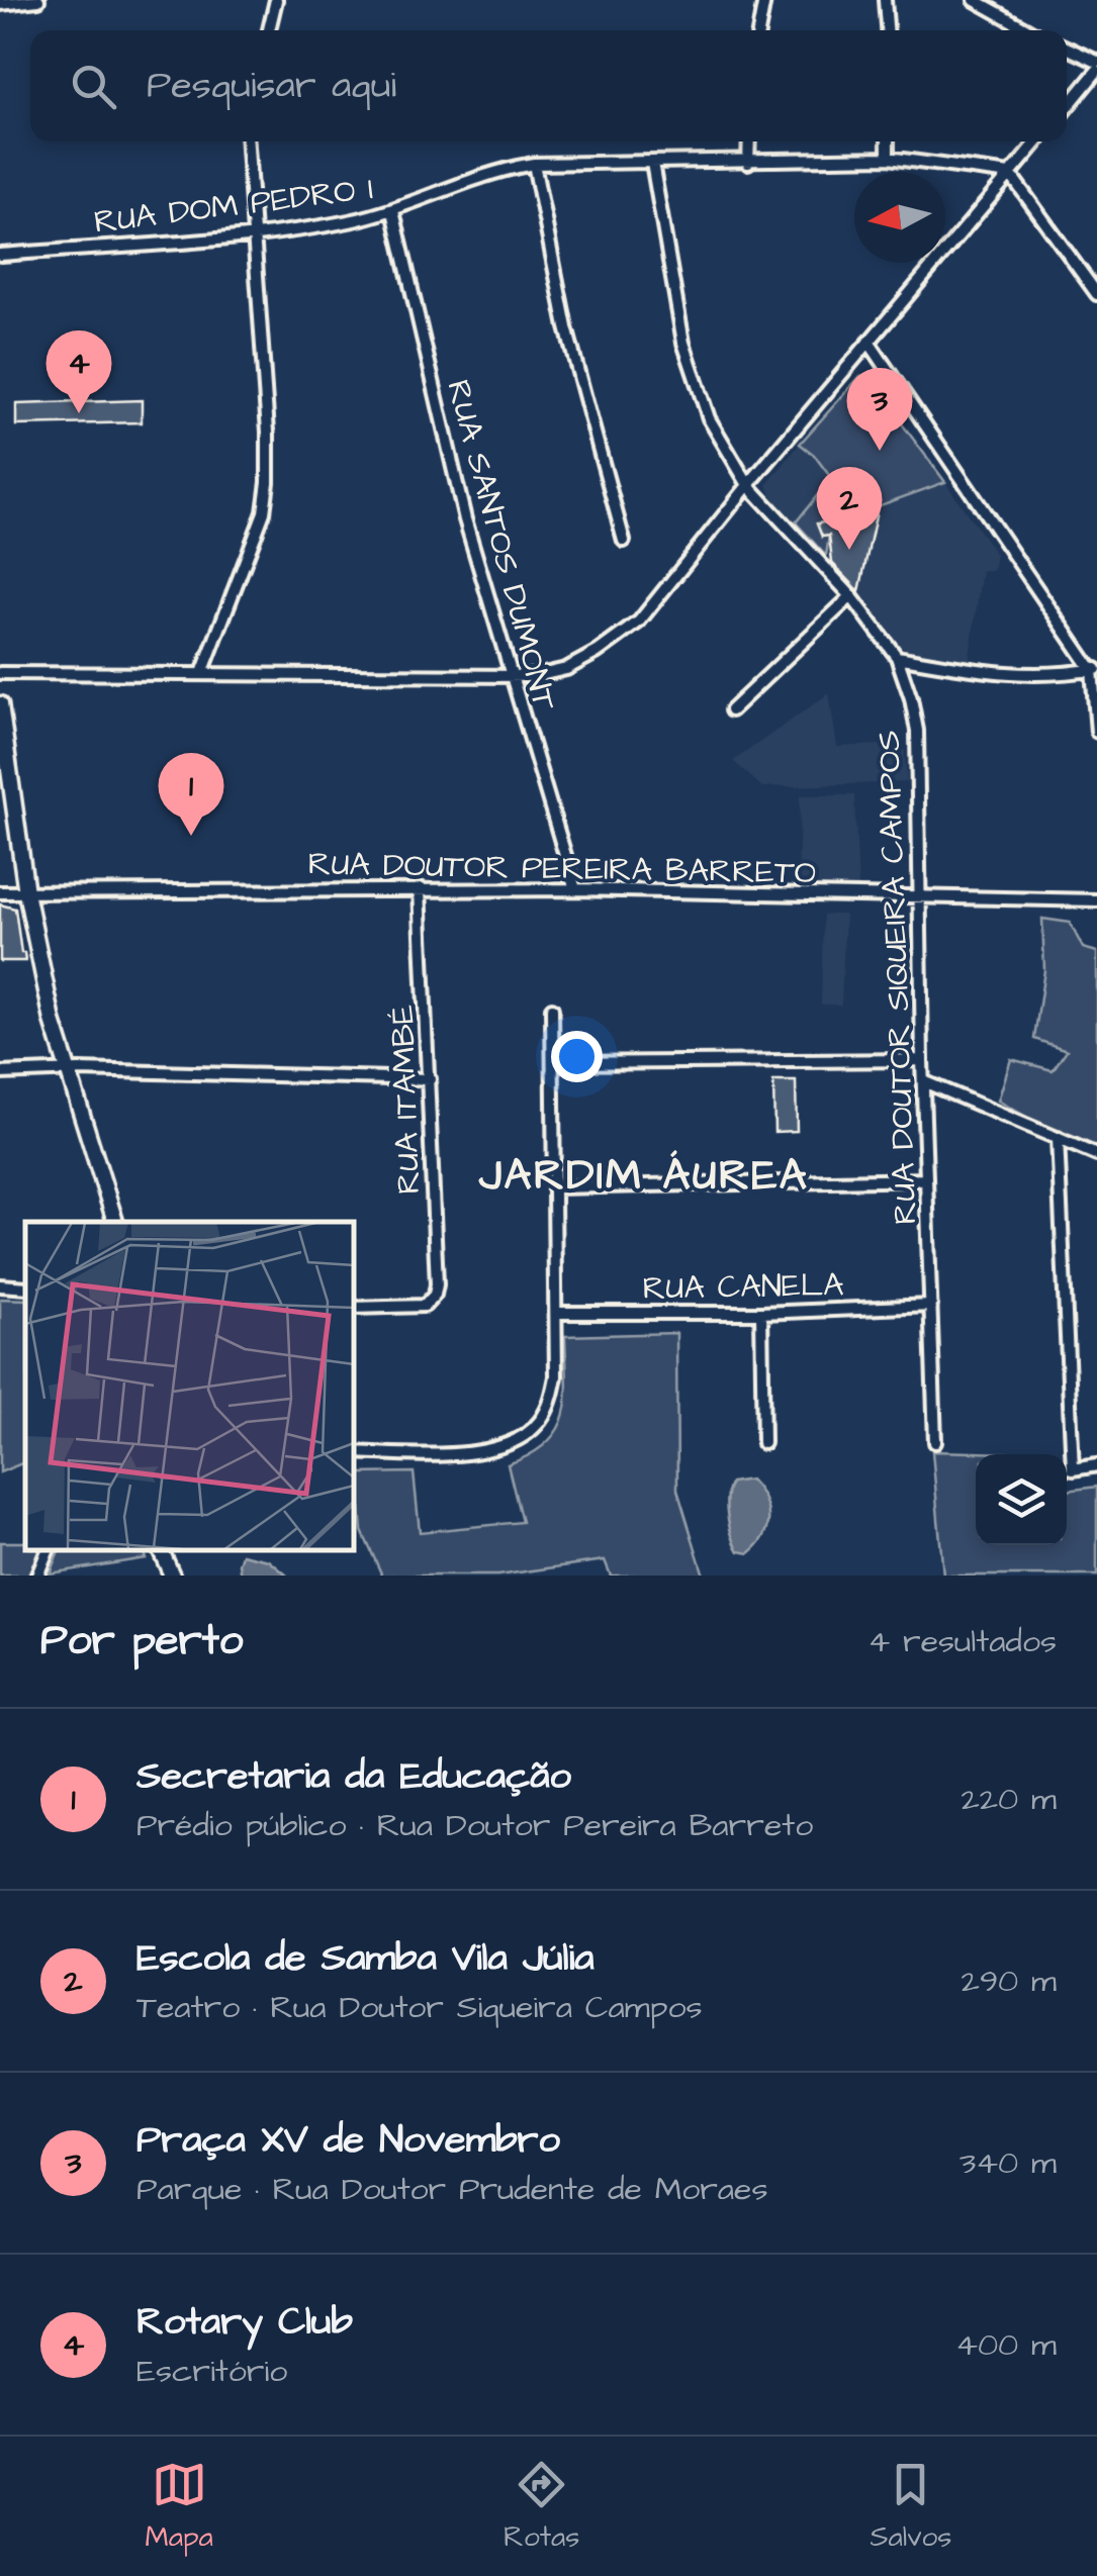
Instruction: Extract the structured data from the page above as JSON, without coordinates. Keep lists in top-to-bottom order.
{
  "streets": {
    "street": [
      "RUA DOM PEDRO I",
      "RUA SANTOS DUMONT",
      "RUA DOUTOR PEREIRA BARRETO",
      "RUA DOUTOR SIQUEIRA CAMPOS",
      "RUA ITAMBÉ",
      "RUA CANELA"
    ]
  },
  "crossings": [
    ["RUA DOM PEDRO I", "RUA SANTOS DUMONT"],
    ["RUA DOM PEDRO I", "RUA DOUTOR SIQUEIRA CAMPOS"],
    ["RUA SANTOS DUMONT", "RUA DOUTOR PEREIRA BARRETO"],
    ["RUA DOUTOR PEREIRA BARRETO", "RUA DOUTOR SIQUEIRA CAMPOS"],
    ["RUA DOUTOR PEREIRA BARRETO", "RUA ITAMBÉ"],
    ["RUA DOUTOR SIQUEIRA CAMPOS", "RUA CANELA"]
  ],
  "districts": ["JARDIM ÁUREA"],
  "north": "left",
  "page": {
    "search": "Pesquisar aqui",
    "pins": [
      "4",
      "3",
      "2",
      "1"
    ],
    "heading": ["Por perto", "4 resultados"],
    "list": [
      {
        "mark": "1",
        "name": "Secretaria da Educação",
        "note": "Prédio público · Rua Doutor Pereira Barreto",
        "value": "220 m"
      },
      {
        "mark": "2",
        "name": "Escola de Samba Vila Júlia",
        "note": "Teatro · Rua Doutor Siqueira Campos",
        "value": "290 m"
      },
      {
        "mark": "3",
        "name": "Praça XV de Novembro",
        "note": "Parque · Rua Doutor Prudente de Moraes",
        "value": "340 m"
      },
      {
        "mark": "4",
        "name": "Rotary Club",
        "note": "Escritório",
        "value": "400 m"
      }
    ],
    "nav": ["Mapa", "Rotas", "Salvos"]
  }
}
